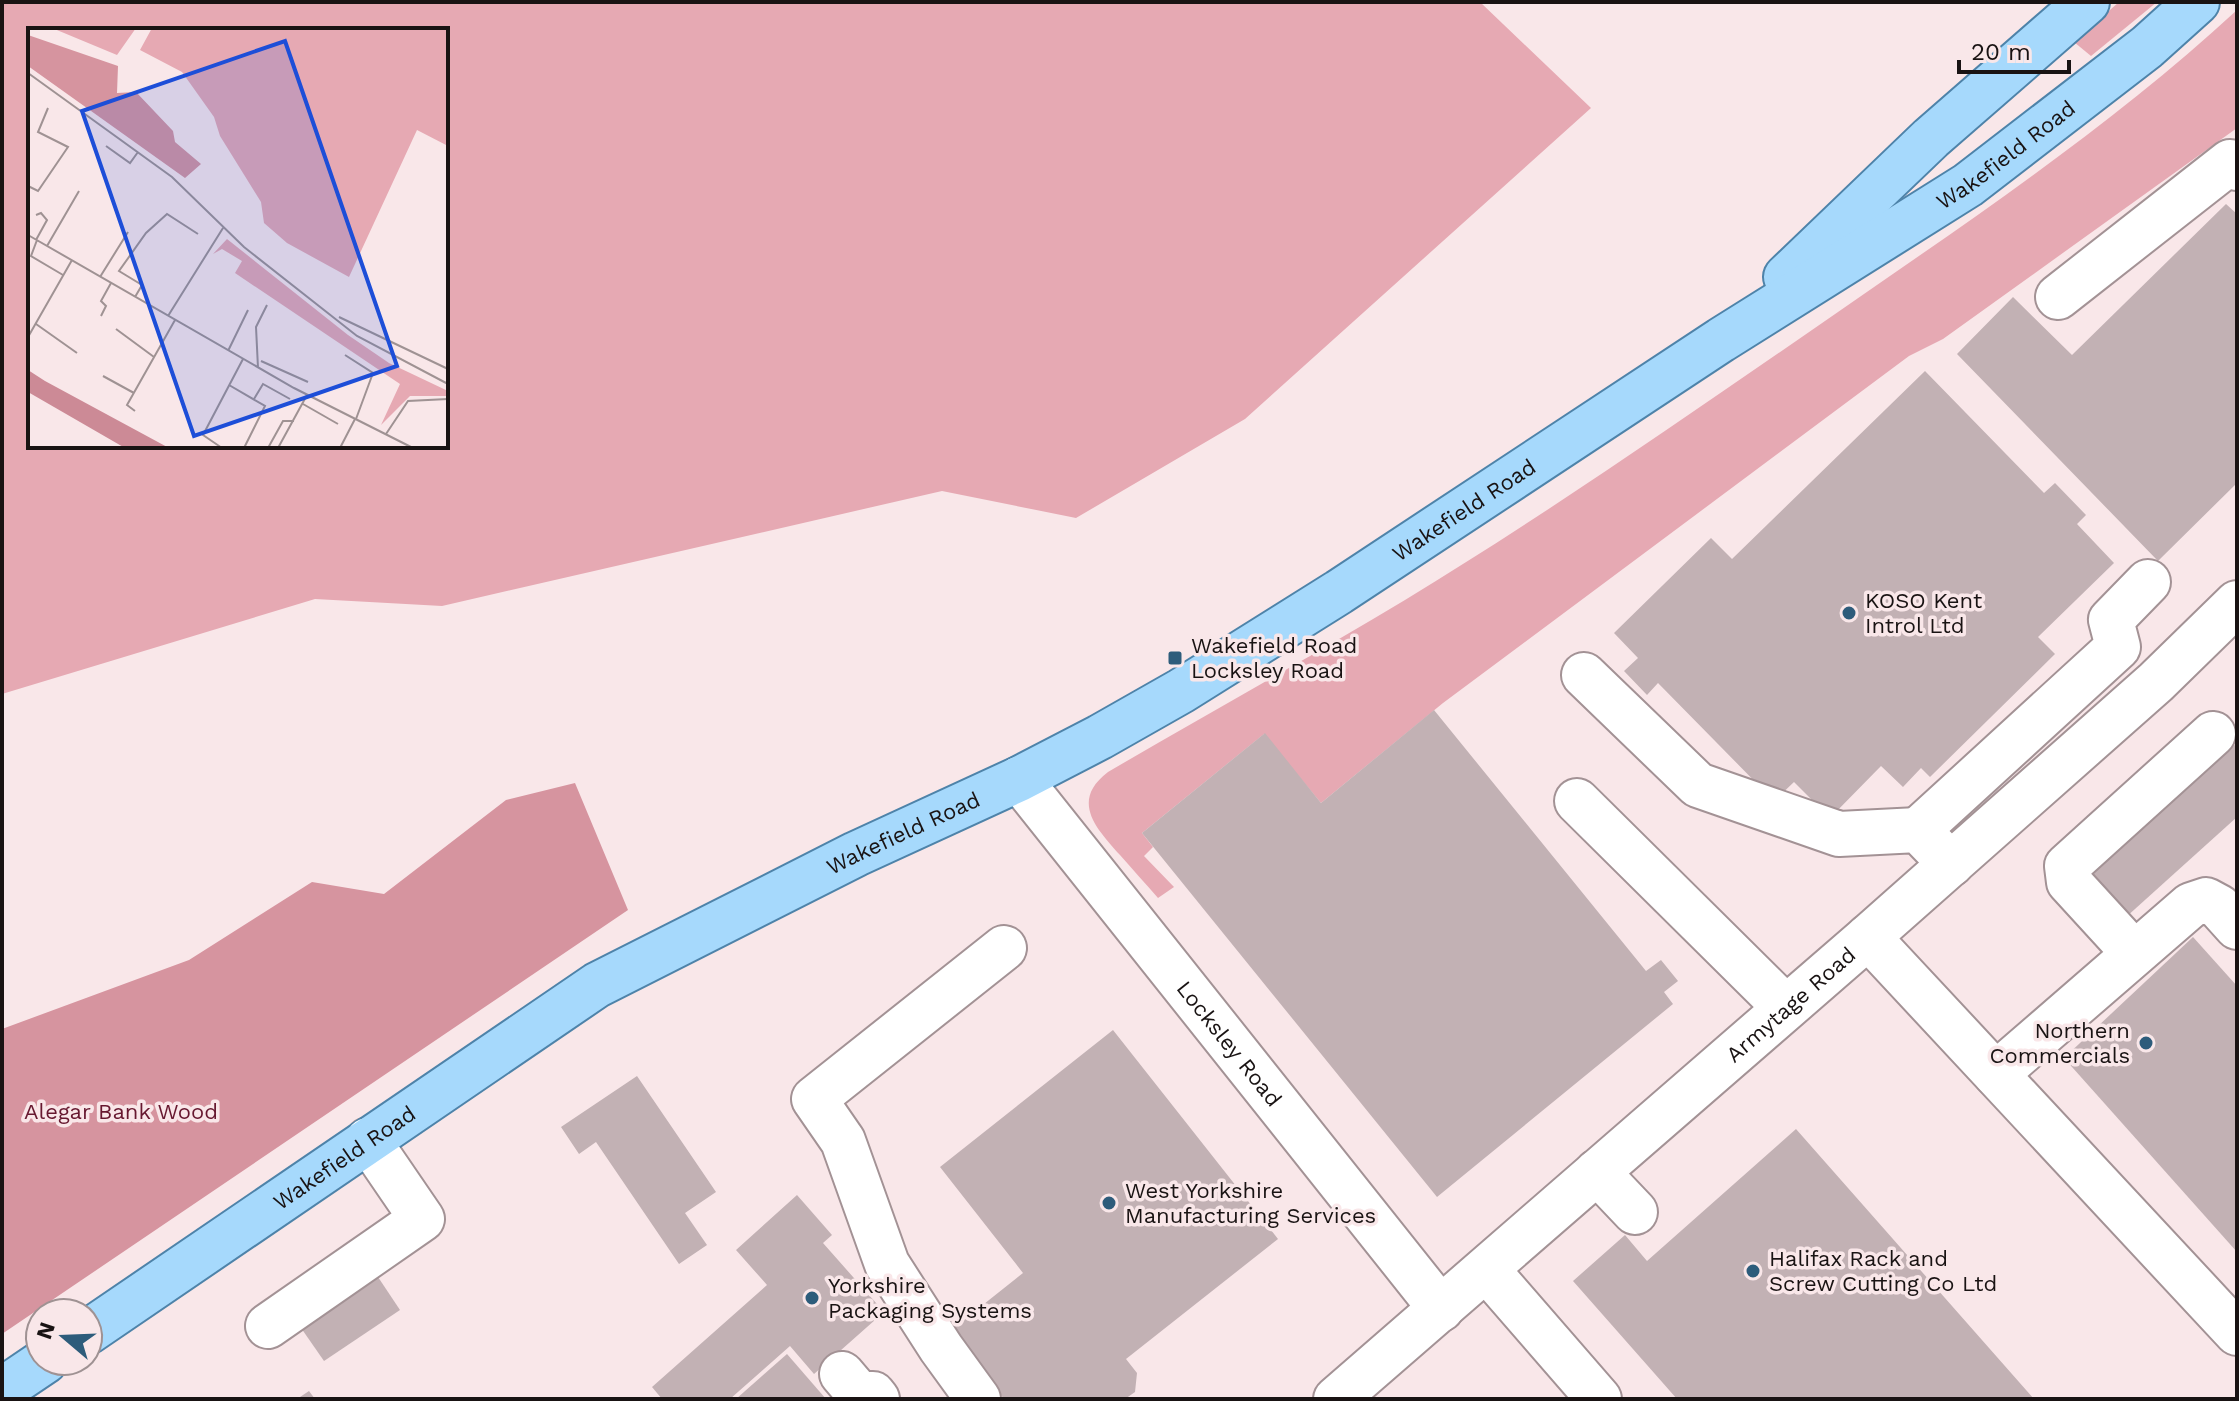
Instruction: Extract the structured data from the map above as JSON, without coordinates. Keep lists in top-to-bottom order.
{
  "streets": {
    "main road": ["Wakefield Road"],
    "street": ["Armytage Road", "Locksley Road"]
  },
  "crossings": [
    ["Wakefield Road", "Locksley Road"],
    ["Armytage Road", "Locksley Road"]
  ],
  "parks": ["Alegar Bank Wood"],
  "places": {
    "other": [
      "KOSO Kent Introl Ltd",
      "Northern Commercials",
      "West Yorkshire Manufacturing Services",
      "Halifax Rack and Screw Cutting Co Ltd",
      "Yorkshire Packaging Systems"
    ],
    "transit": ["Wakefield Road Locksley Road"]
  },
  "scale_bar": "20 m",
  "north": "left"
}
